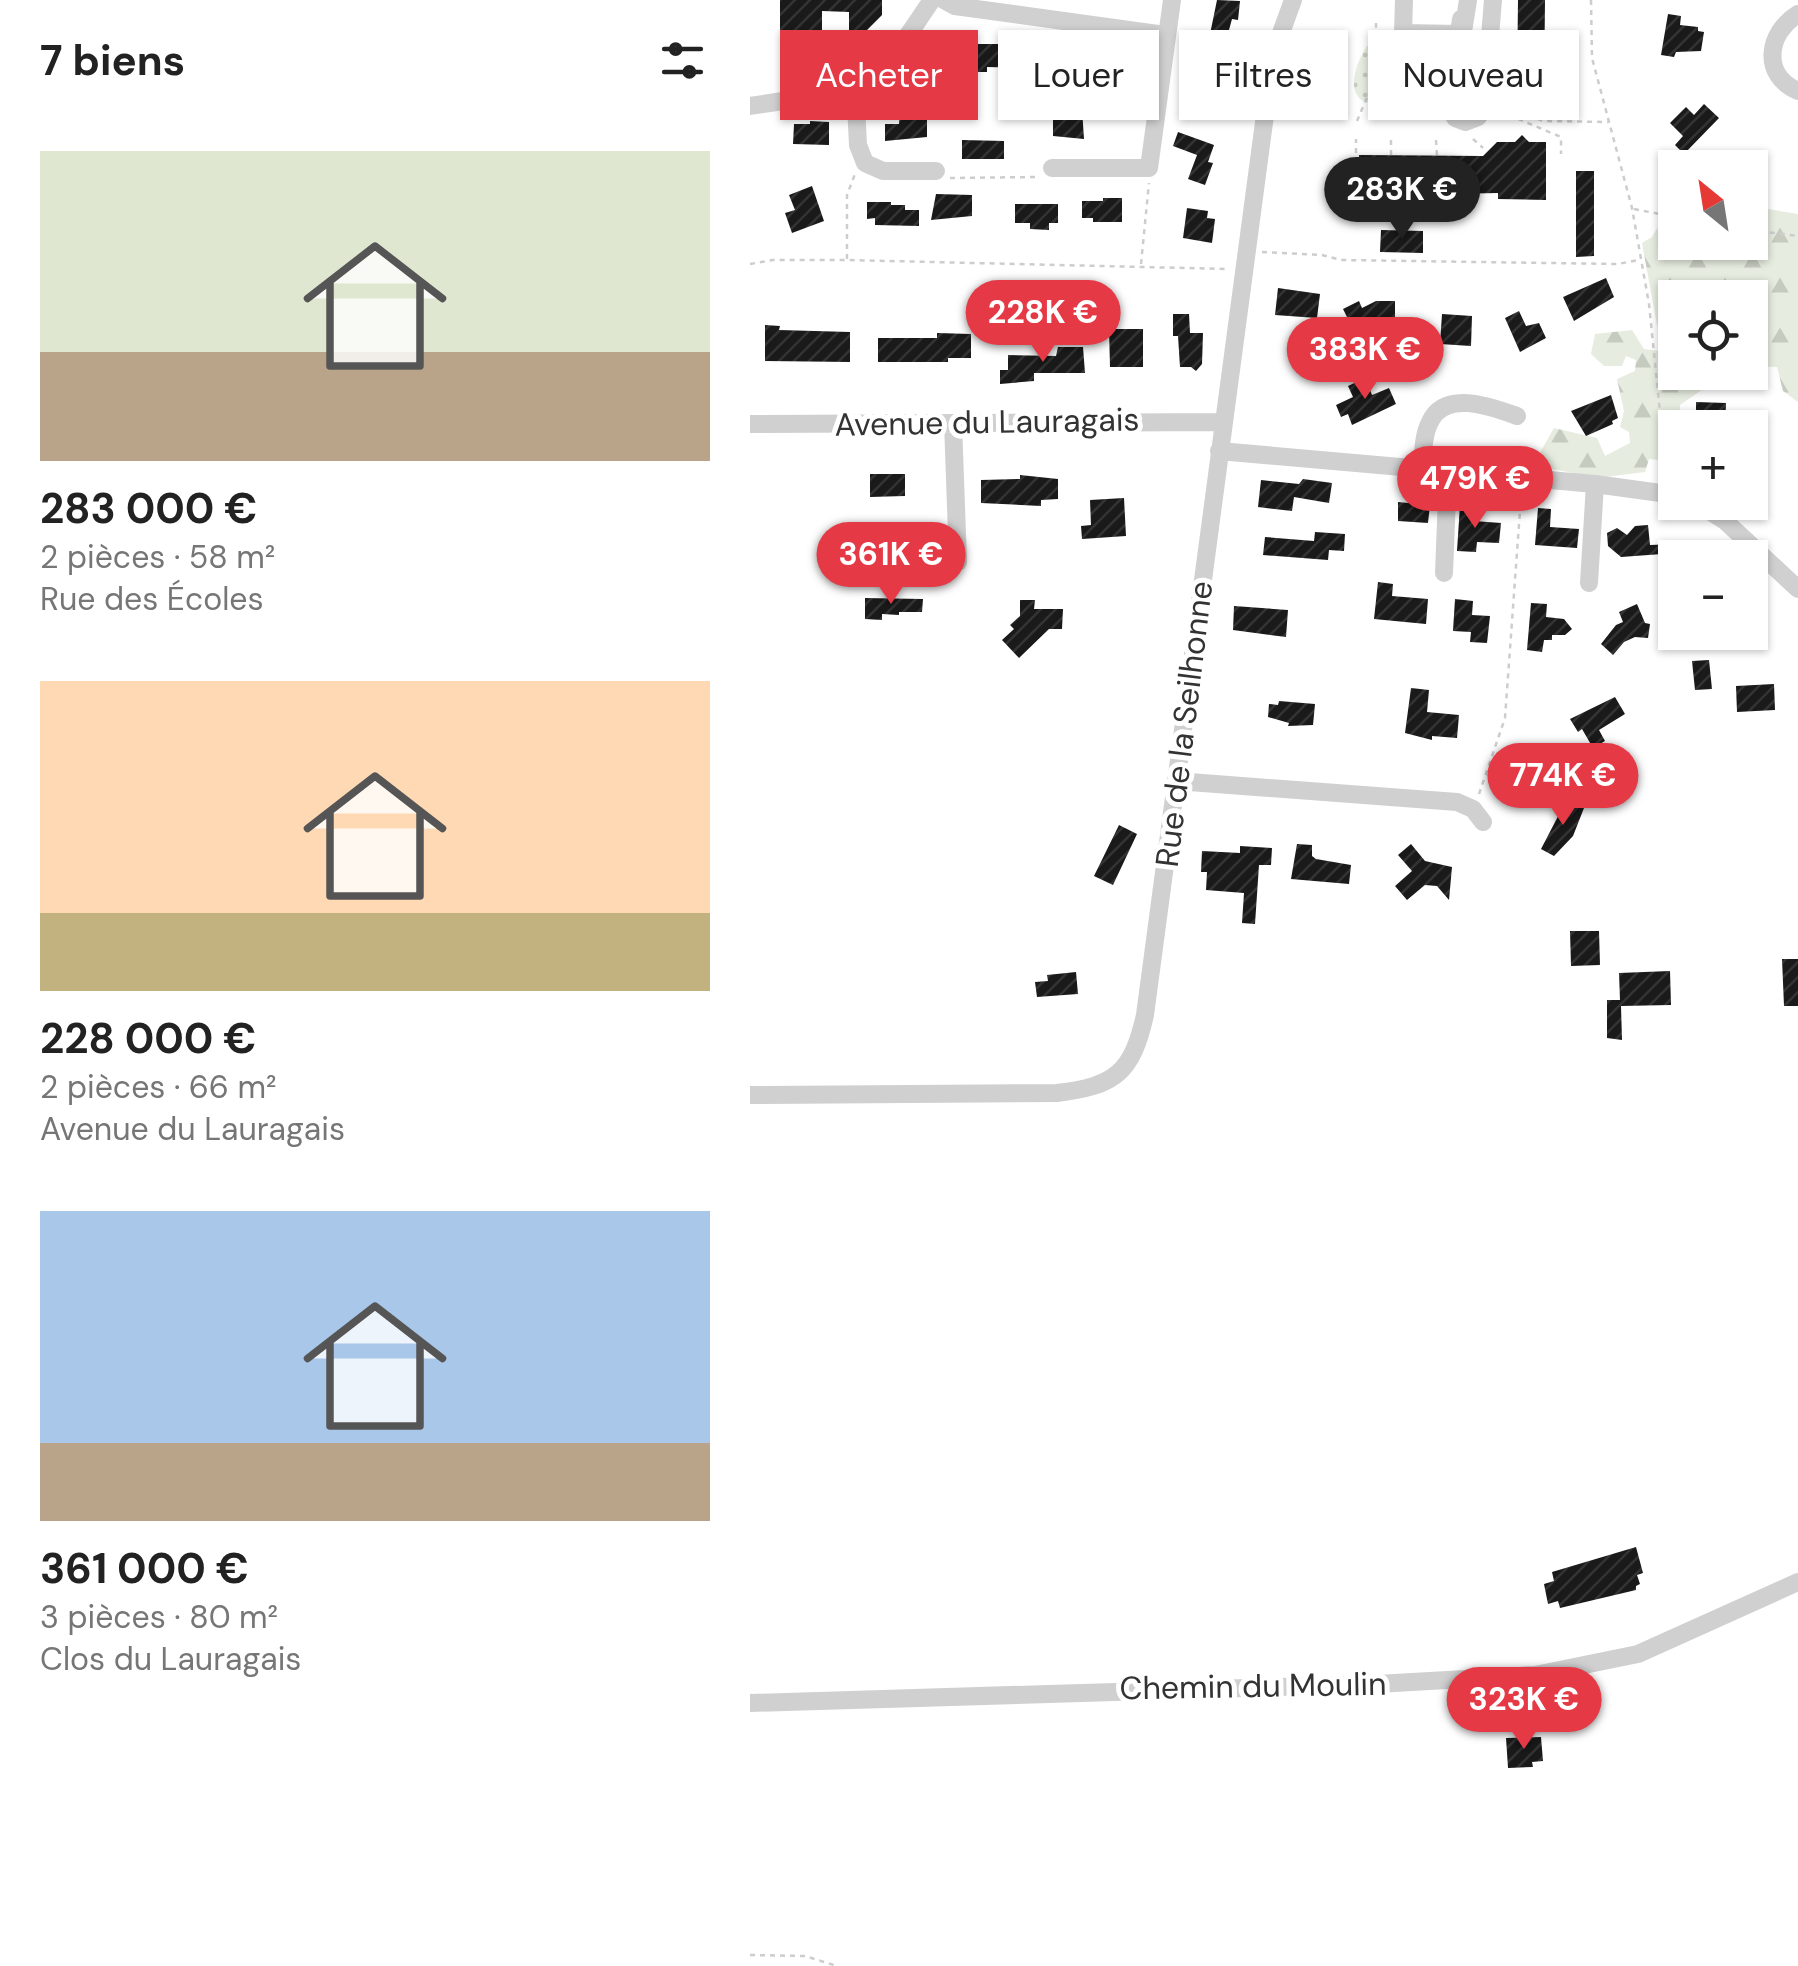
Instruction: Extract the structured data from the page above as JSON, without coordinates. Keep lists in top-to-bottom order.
{
  "streets": {
    "street": ["Avenue du Lauragais", "Rue de la Seilhonne", "Chemin du Moulin"]
  },
  "crossings": [
    ["Avenue du Lauragais", "Rue de la Seilhonne"]
  ],
  "north": "top left",
  "page": {
    "heading": "7 biens",
    "chip": [
      "Acheter",
      "Louer",
      "Filtres",
      "Nouveau"
    ],
    "list": [
      {
        "name": "283 000 €",
        "note": "2 pièces · 58 m² · Rue des Écoles"
      },
      {
        "name": "228 000 €",
        "note": "2 pièces · 66 m² · Avenue du Lauragais"
      },
      {
        "name": "361 000 €",
        "note": "3 pièces · 80 m² · Clos du Lauragais"
      }
    ],
    "map_buttons": ["+", "−"],
    "price": [
      "283K €",
      "228K €",
      "383K €",
      "479K €",
      "361K €",
      "774K €",
      "323K €"
    ]
  }
}
